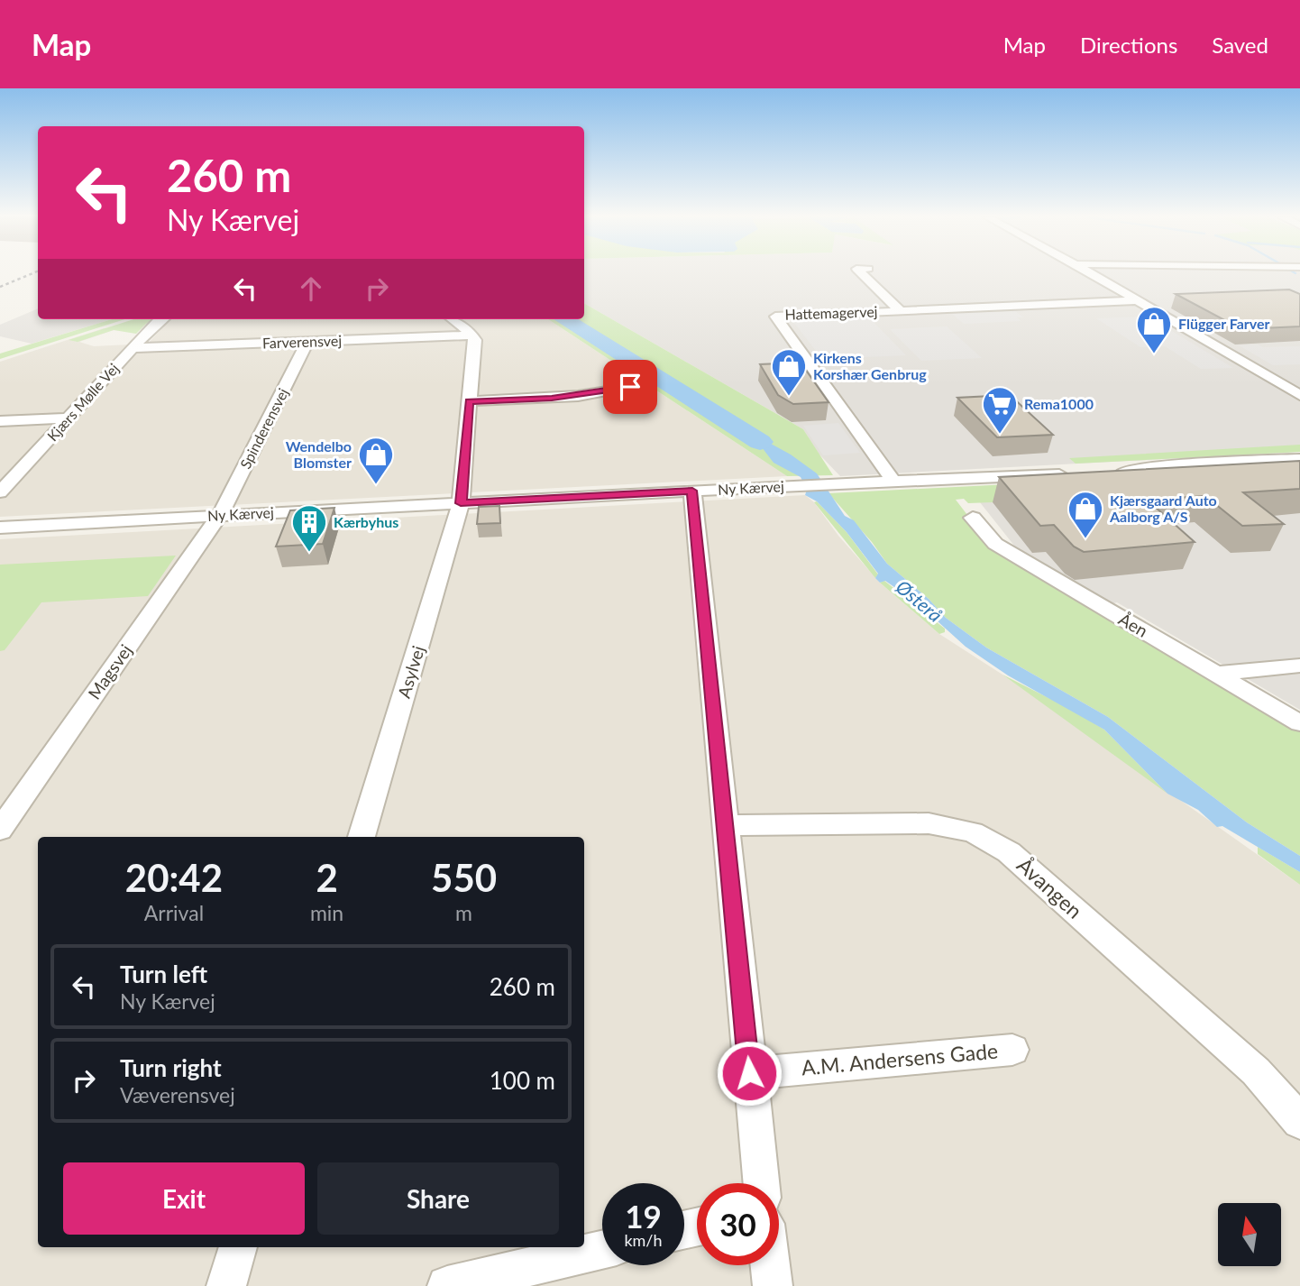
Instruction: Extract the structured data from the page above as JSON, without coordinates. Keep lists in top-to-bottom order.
{
  "streets": {
    "street": [
      "Hattemagervej",
      "Farverensvej",
      "Kjærs Mølle Vej",
      "Spinderensvej",
      "Ny Kærvej",
      "Åen",
      "Magsvej",
      "Asylvej",
      "Åvangen",
      "A.M. Andersens Gade"
    ]
  },
  "crossings": [
    ["Hattemagervej", "Ny Kærvej"],
    ["Farverensvej", "Kjærs Mølle Vej"],
    ["Farverensvej", "Spinderensvej"],
    ["Farverensvej", "Asylvej"],
    ["Spinderensvej", "Ny Kærvej"],
    ["Spinderensvej", "Magsvej"],
    ["Ny Kærvej", "Magsvej"],
    ["Ny Kærvej", "Asylvej"]
  ],
  "water": ["Østerå"],
  "places": {
    "shop": [
      "Flügger Farver",
      "Kirkens Korshær Genbrug",
      "Wendelbo Blomster",
      "Kjærsgaard Auto Aalborg A/S"
    ],
    "supermarket": ["Rema1000"],
    "building": ["Kærbyhus"]
  },
  "north": "top",
  "page": {
    "header": "Map",
    "nav": ["Map", "Directions", "Saved"],
    "turn": ["260 m", "Ny Kærvej"],
    "eta": [
      "20:42",
      "Arrival",
      "2",
      "min",
      "550",
      "m"
    ],
    "list": [
      {
        "name": "Turn left",
        "note": "Ny Kærvej",
        "value": "260 m"
      },
      {
        "name": "Turn right",
        "note": "Væverensvej",
        "value": "100 m"
      }
    ],
    "buttons": ["Exit", "Share"],
    "speed": "19 km/h",
    "limit": "30"
  }
}
